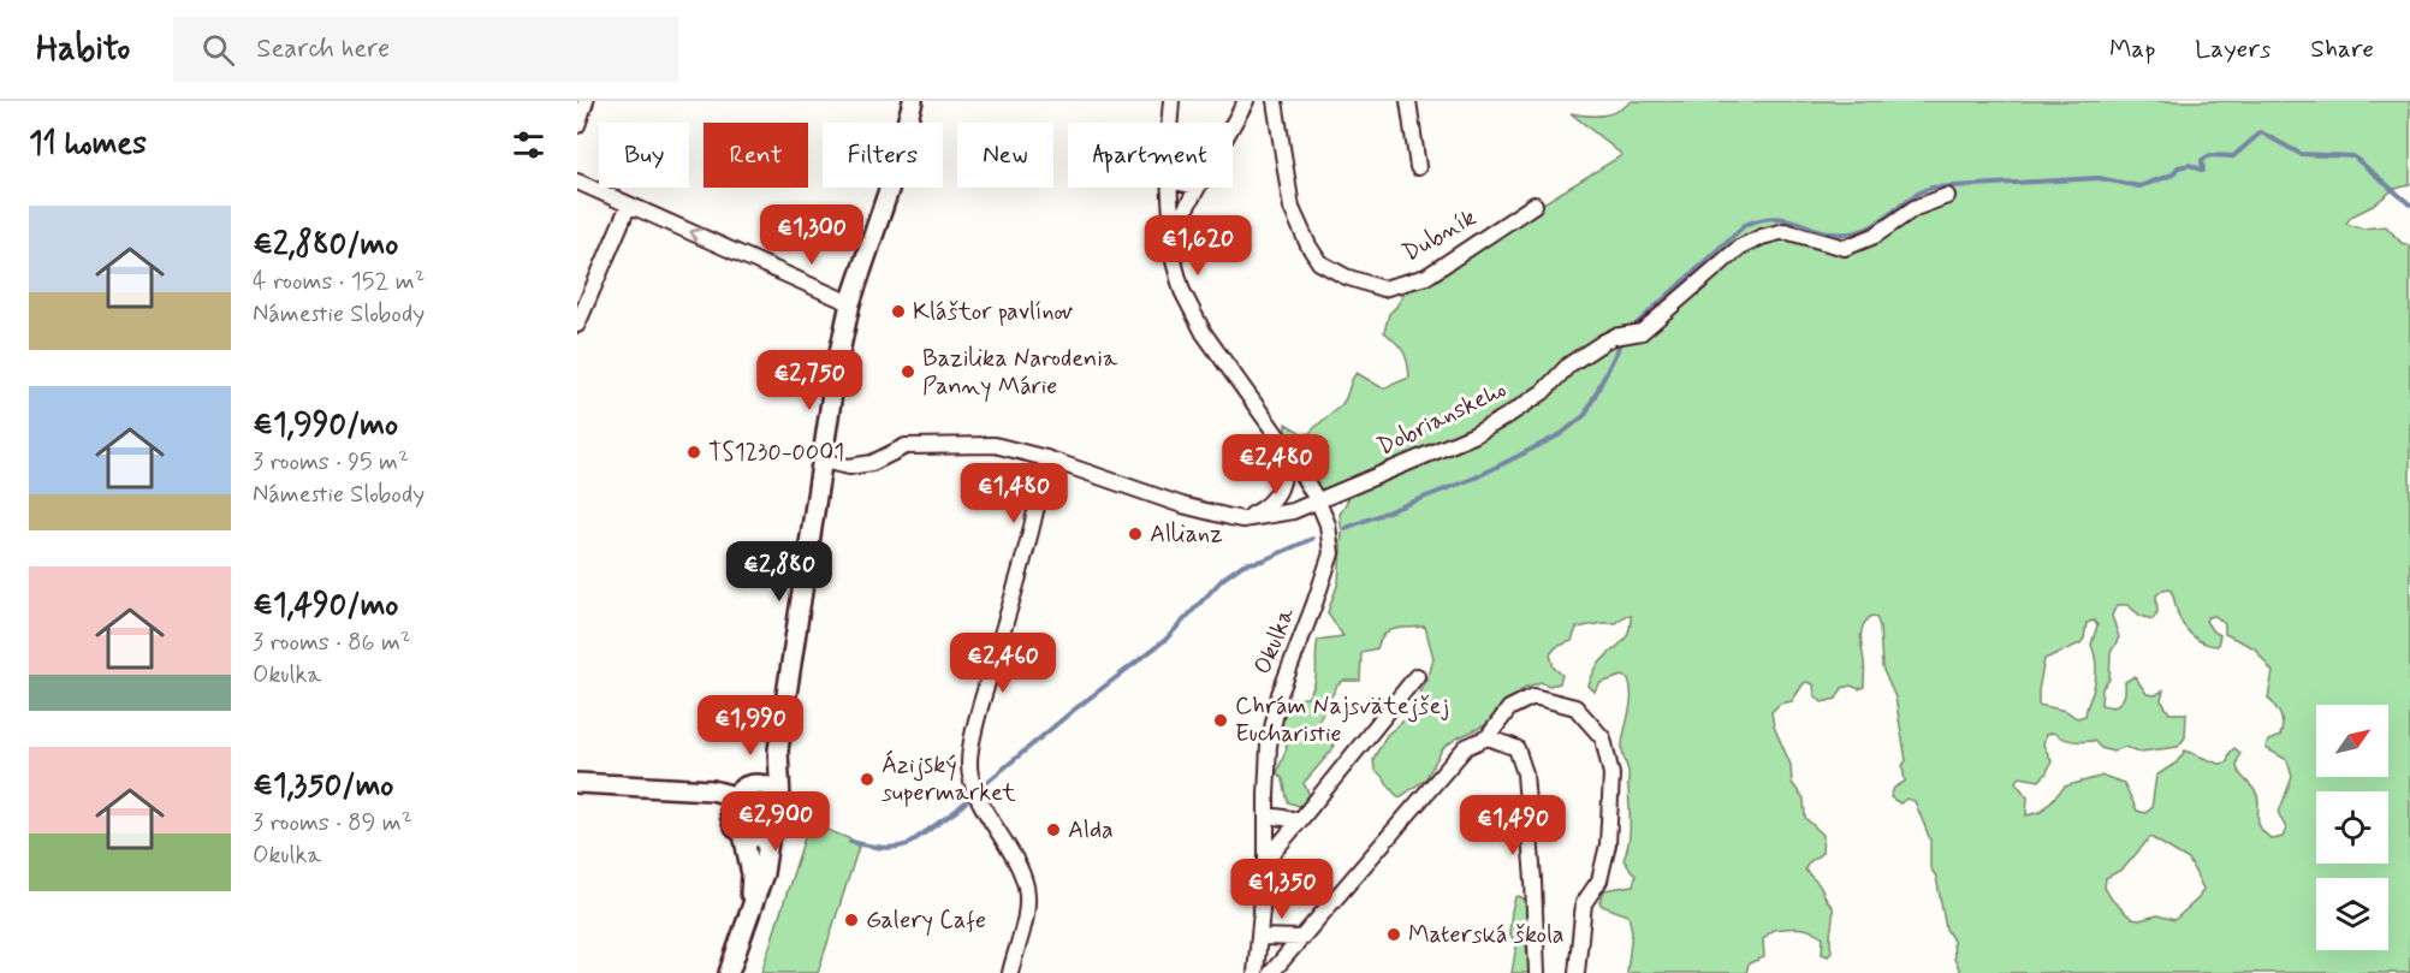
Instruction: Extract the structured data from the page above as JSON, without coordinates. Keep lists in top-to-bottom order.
{
  "streets": {
    "street": ["Dubník", "Dobrianskeho", "Okulka"]
  },
  "crossings": [
    ["Dobrianskeho", "Okulka"]
  ],
  "places": [
    "Kláštor pavlínov",
    "Bazilika Narodenia Panny Márie",
    "TS1230-0001",
    "Allianz",
    "Chrám Najsvätejšej Eucharistie",
    "Ázijský supermarket",
    "Alda",
    "Galery Cafe",
    "Materská škola"
  ],
  "north": "top right",
  "page": {
    "header": "Habito",
    "search": "Search here",
    "nav": ["Map", "Layers", "Share"],
    "heading": "11 homes",
    "chip": [
      "Buy",
      "Rent",
      "Filters",
      "New",
      "Apartment"
    ],
    "list": [
      {
        "name": "€2,880/mo",
        "note": "4 rooms · 152 m² · Námestie Slobody"
      },
      {
        "name": "€1,990/mo",
        "note": "3 rooms · 95 m² · Námestie Slobody"
      },
      {
        "name": "€1,490/mo",
        "note": "3 rooms · 86 m² · Okulka"
      },
      {
        "name": "€1,350/mo",
        "note": "3 rooms · 89 m² · Okulka"
      }
    ],
    "price": [
      "€1,300",
      "€1,620",
      "€2,750",
      "€2,480",
      "€1,480",
      "€2,880",
      "€2,460",
      "€1,990",
      "€2,900",
      "€1,490",
      "€1,350"
    ]
  }
}
